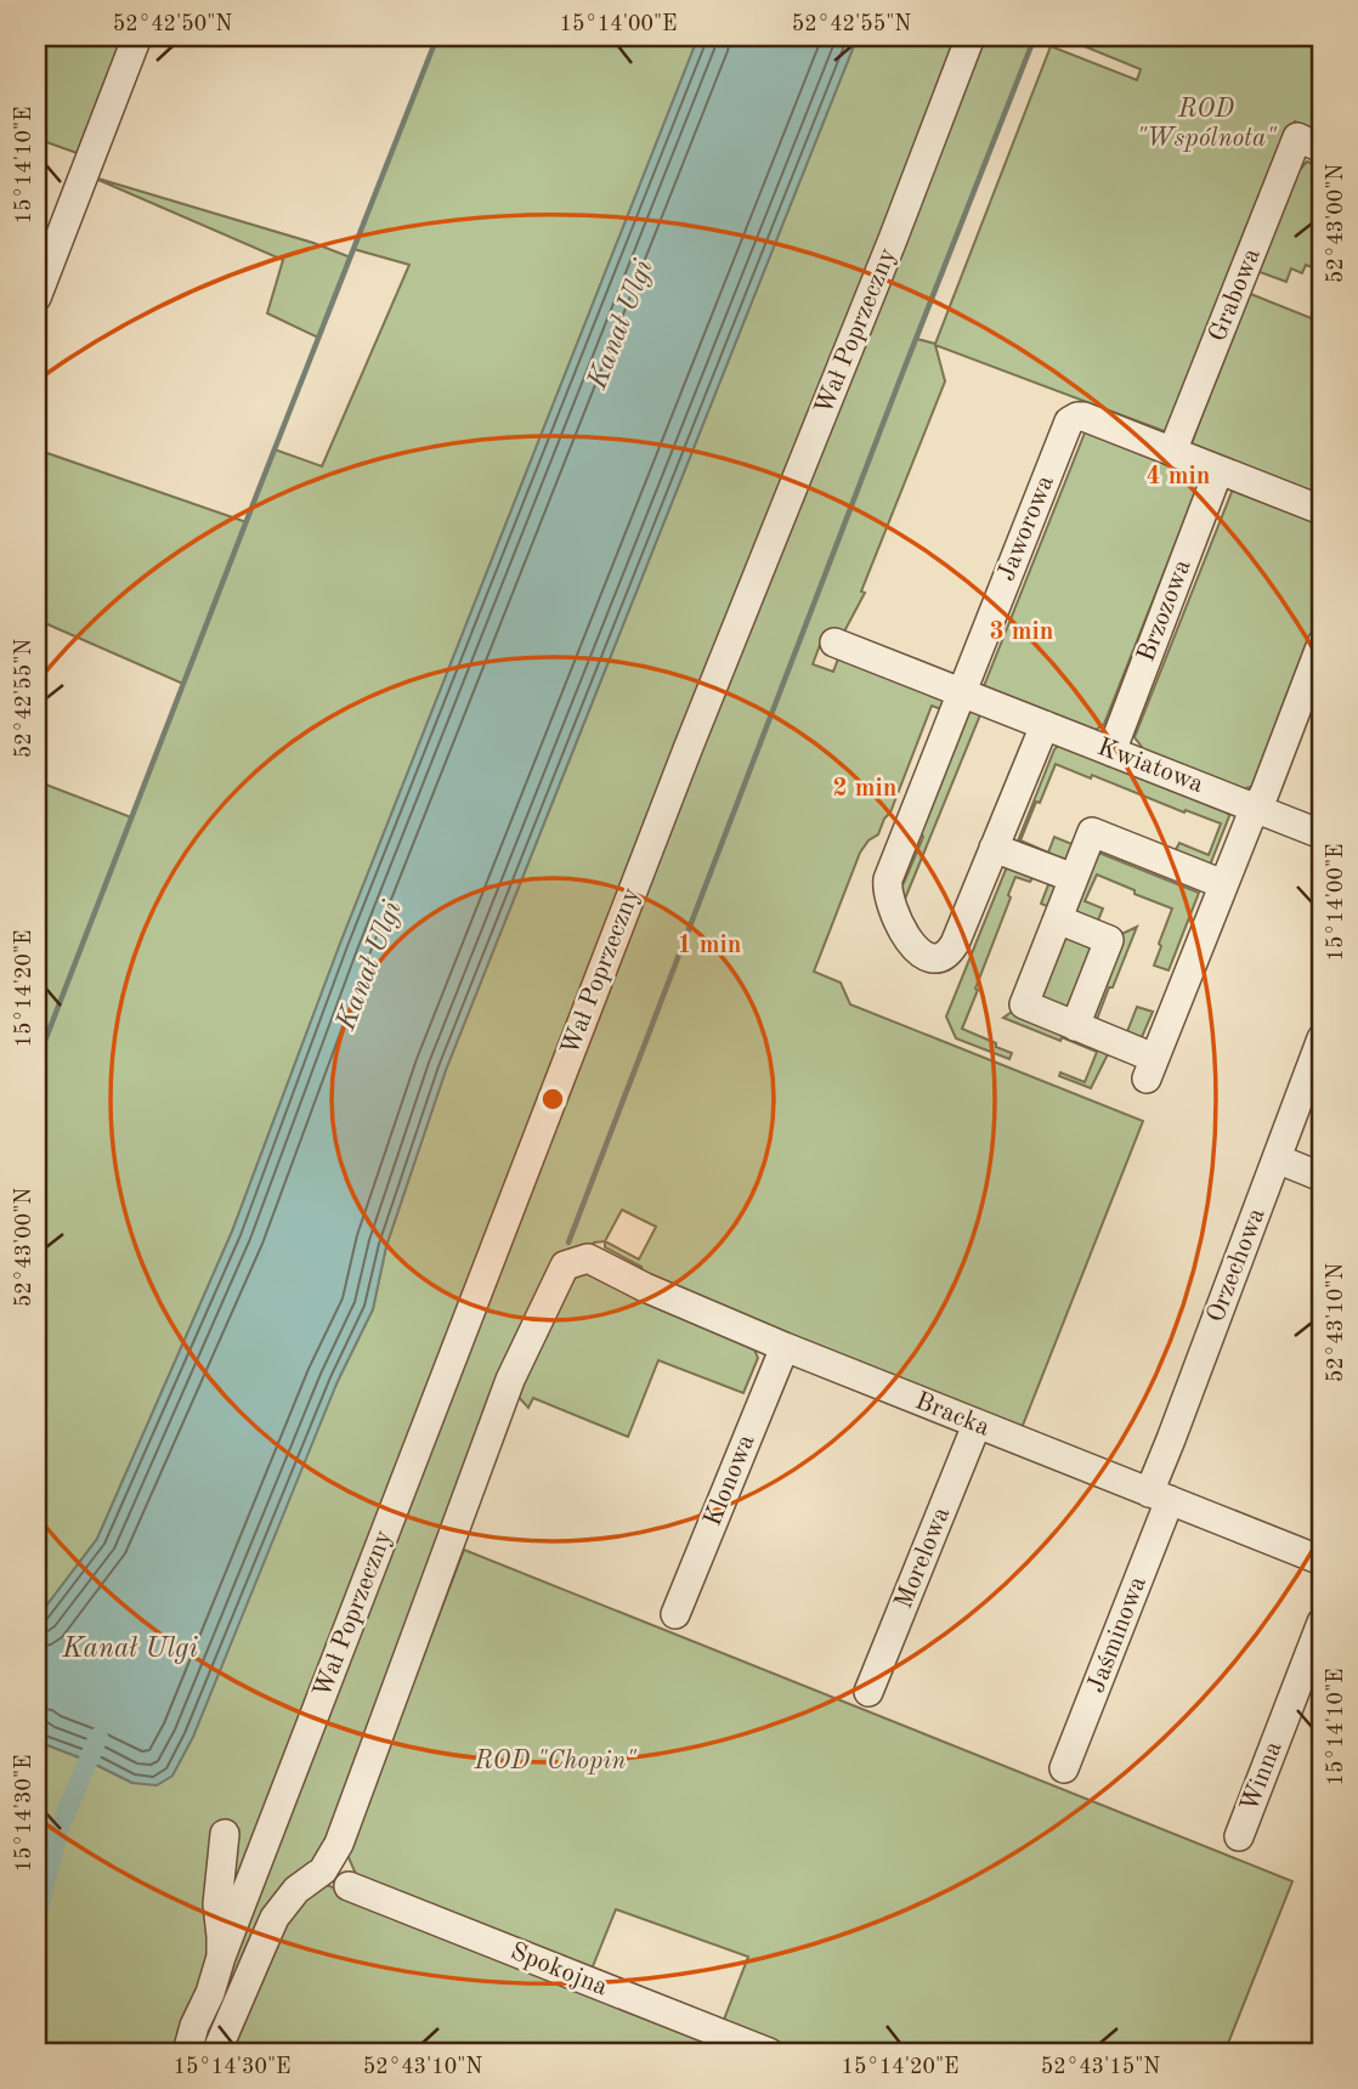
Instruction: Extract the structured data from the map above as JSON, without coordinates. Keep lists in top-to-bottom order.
{
  "streets": {
    "street": [
      "Grabowa",
      "Wał Poprzeczny",
      "Jaworowa",
      "Brzozowa",
      "Kwiatowa",
      "Orzechowa",
      "Bracka",
      "Klonowa",
      "Morelowa",
      "Jaśminowa",
      "Winna",
      "Spokojna"
    ]
  },
  "crossings": [
    ["Grabowa", "Jaworowa"],
    ["Jaworowa", "Kwiatowa"],
    ["Brzozowa", "Kwiatowa"],
    ["Orzechowa", "Bracka"],
    ["Orzechowa", "Jaśminowa"],
    ["Bracka", "Klonowa"],
    ["Bracka", "Morelowa"],
    ["Bracka", "Jaśminowa"]
  ],
  "water": ["Kanał Ulgi"],
  "parks": ["ROD \"Wspólnota\"", "ROD \"Chopin\""],
  "coordinates": [
    "52°42'50\"N",
    "15°14'00\"E",
    "52°42'55\"N",
    "15°14'10\"E",
    "52°43'00\"N",
    "15°14'20\"E",
    "52°43'10\"N",
    "15°14'30\"E",
    "52°43'15\"N"
  ],
  "rings": [
    "4 min",
    "3 min",
    "2 min",
    "1 min"
  ]
}
